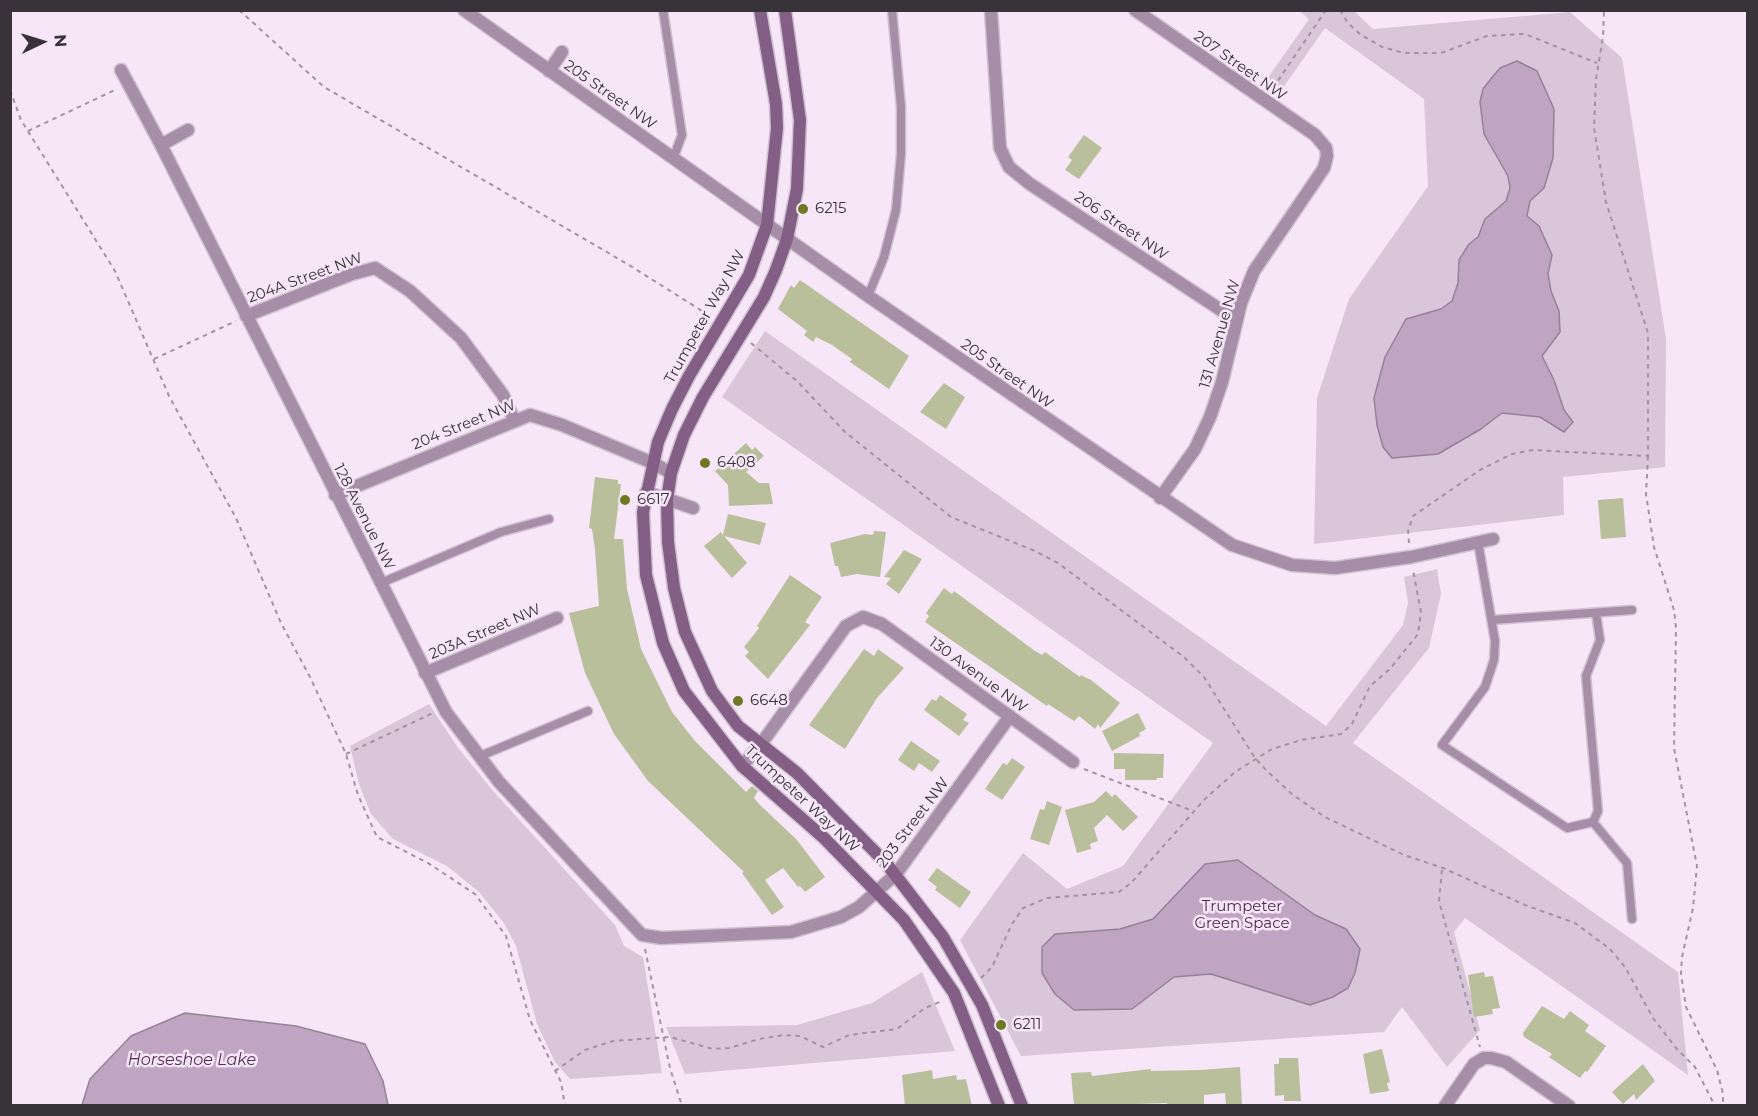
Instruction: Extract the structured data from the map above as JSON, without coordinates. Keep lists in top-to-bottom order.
{
  "streets": {
    "street": [
      "207 Street NW",
      "205 Street NW",
      "206 Street NW",
      "204A Street NW",
      "Trumpeter Way NW",
      "131 Avenue NW",
      "204 Street NW",
      "128 Avenue NW",
      "203A Street NW",
      "130 Avenue NW",
      "203 Street NW"
    ]
  },
  "crossings": [
    ["207 Street NW", "131 Avenue NW"],
    ["205 Street NW", "Trumpeter Way NW"],
    ["205 Street NW", "131 Avenue NW"],
    ["206 Street NW", "131 Avenue NW"],
    ["204A Street NW", "204 Street NW"],
    ["204A Street NW", "128 Avenue NW"],
    ["Trumpeter Way NW", "204 Street NW"],
    ["Trumpeter Way NW", "130 Avenue NW"],
    ["Trumpeter Way NW", "203 Street NW"],
    ["204 Street NW", "128 Avenue NW"],
    ["128 Avenue NW", "203A Street NW"],
    ["128 Avenue NW", "203 Street NW"],
    ["130 Avenue NW", "203 Street NW"]
  ],
  "water": ["Horseshoe Lake"],
  "parks": ["Trumpeter Green Space"],
  "places": [
    "6215",
    "6408",
    "6617",
    "6648",
    "6211"
  ],
  "north": "right"
}
